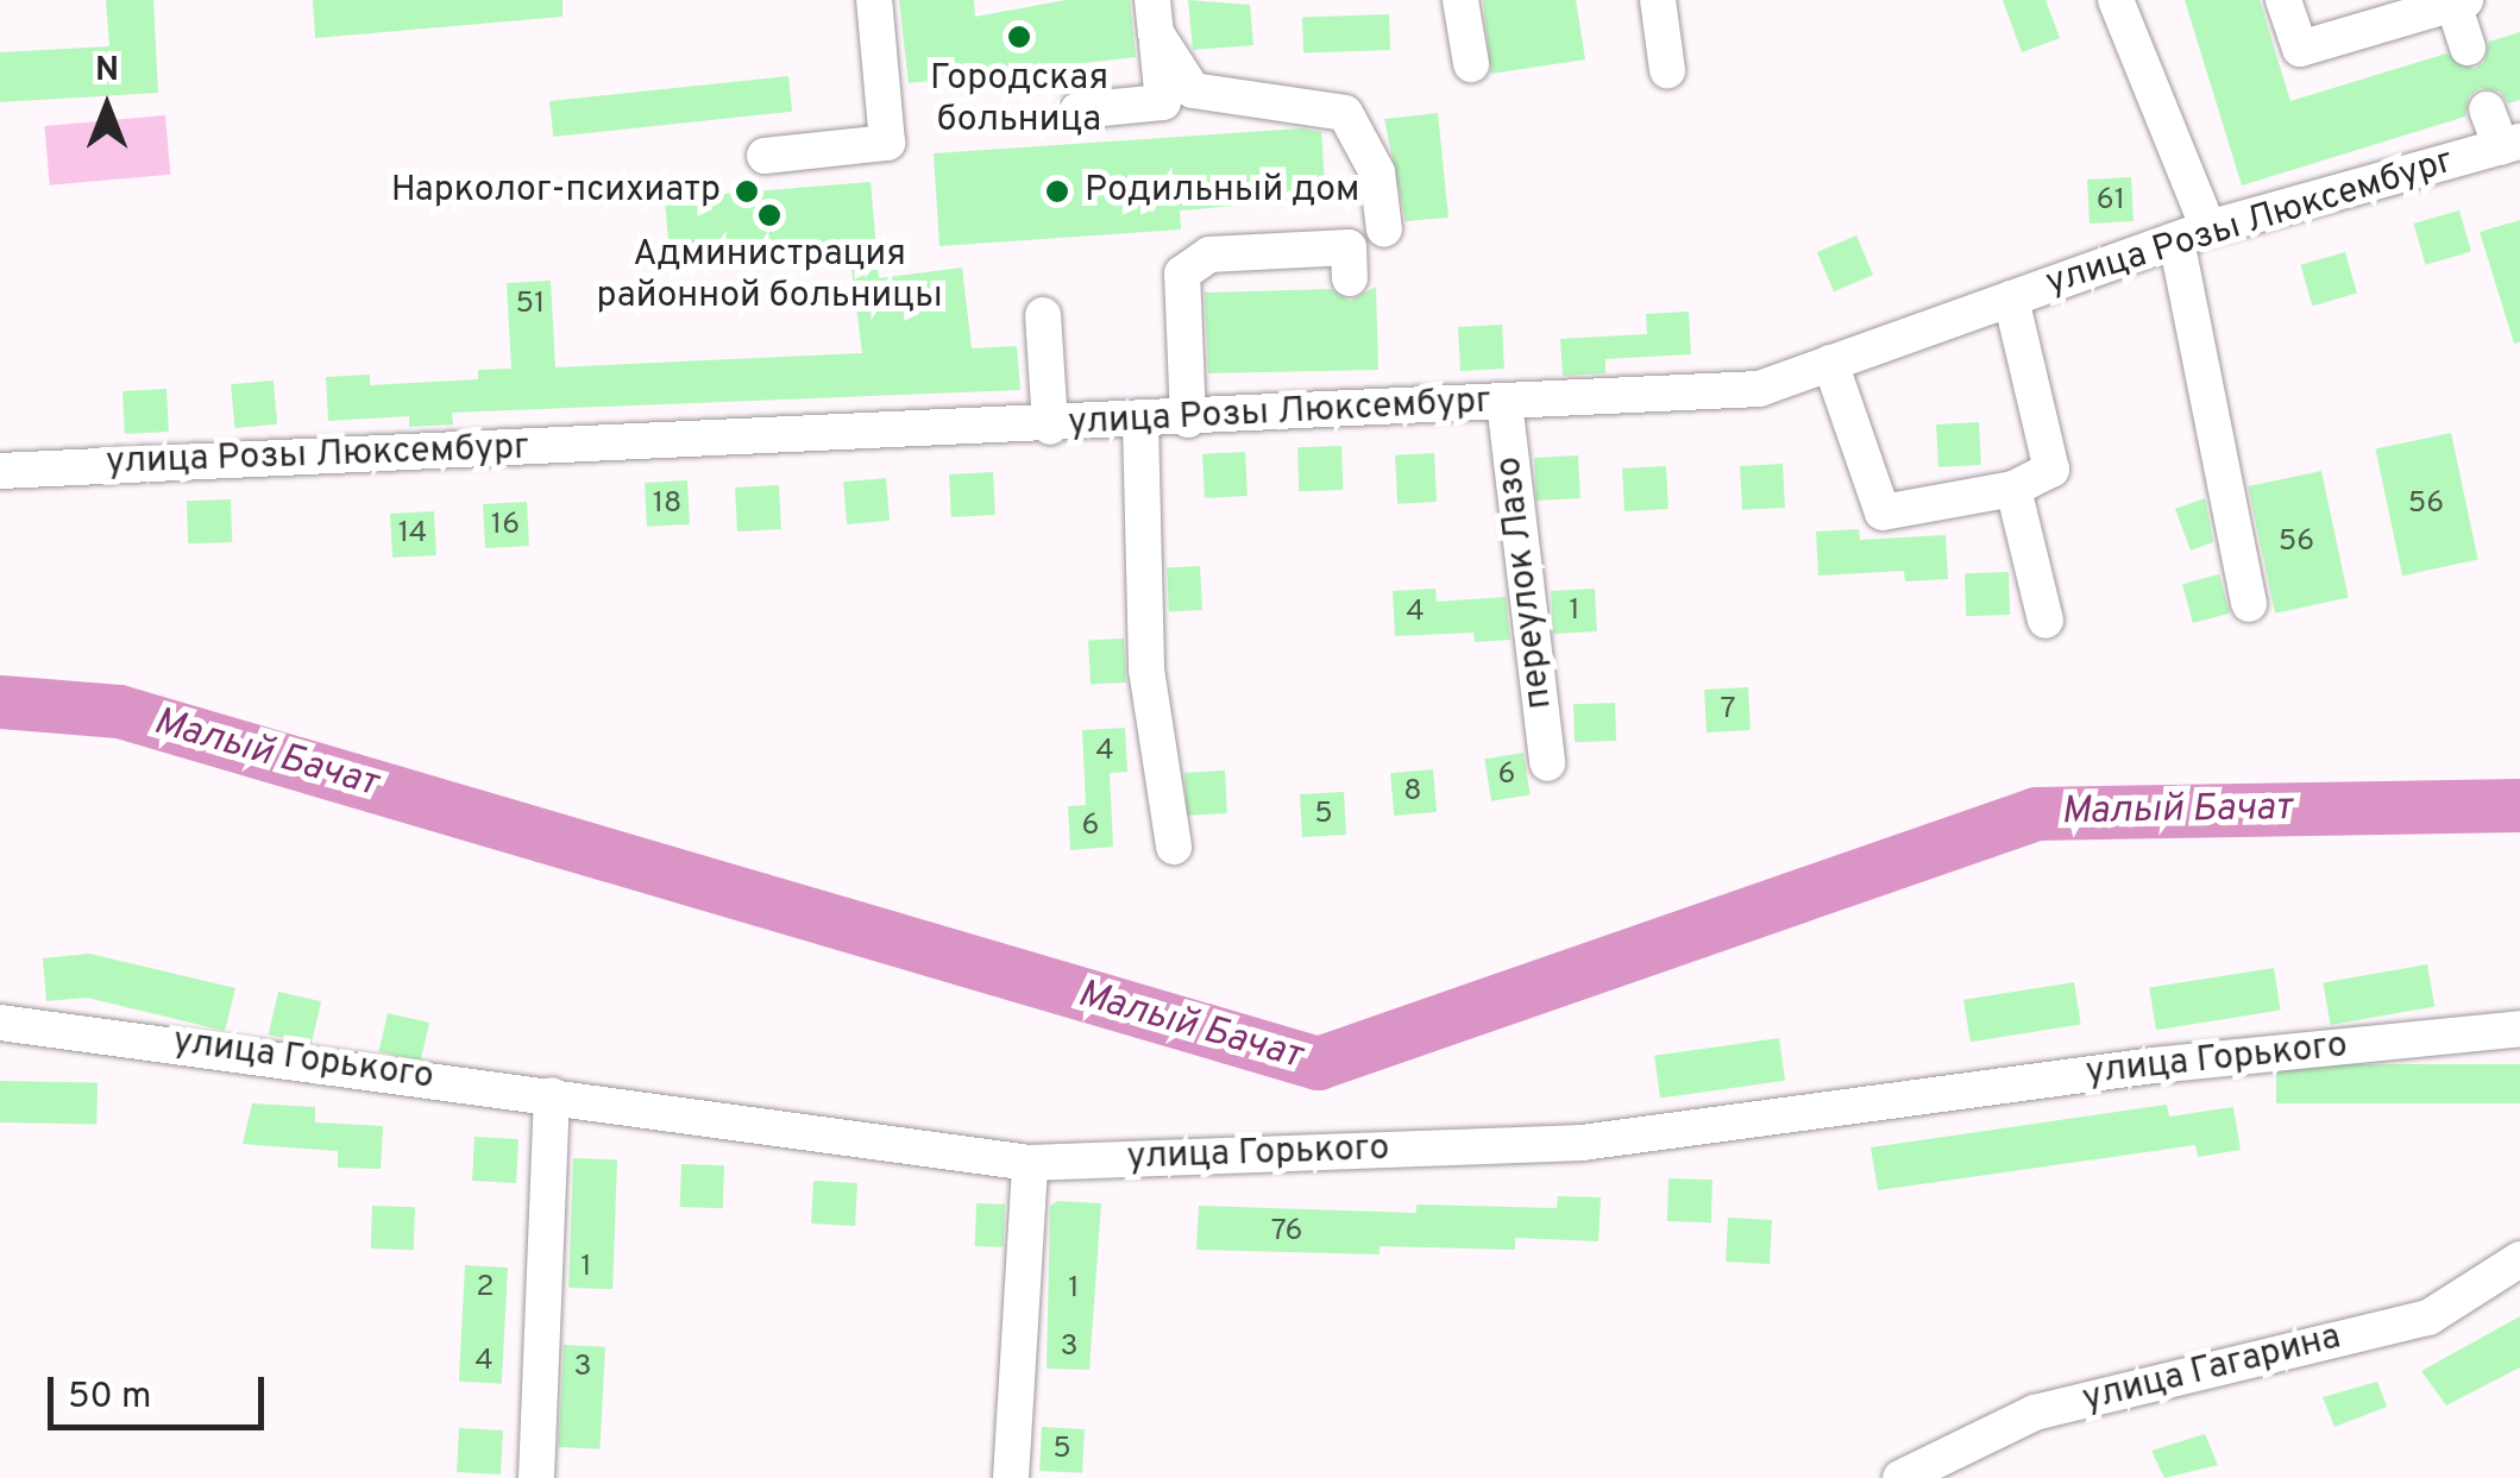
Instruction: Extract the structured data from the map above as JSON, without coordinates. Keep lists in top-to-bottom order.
{
  "streets": {
    "street": [
      "улица Розы Люксембург",
      "переулок Лазо",
      "улица Горького",
      "улица Гагарина"
    ]
  },
  "crossings": [
    ["улица Розы Люксембург", "переулок Лазо"]
  ],
  "water": ["Малый Бачат"],
  "places": [
    "Городская больница",
    "Нарколог-психиатр",
    "Родильный дом",
    "Администрация районной больницы"
  ],
  "house_numbers": [
    "61",
    "51",
    "18",
    "56",
    "16",
    "14",
    "56",
    "1",
    "4",
    "7",
    "4",
    "6",
    "8",
    "5",
    "6",
    "76",
    "1",
    "2",
    "1",
    "3",
    "4",
    "3",
    "5"
  ],
  "scale_bar": "50 m",
  "north": "top"
}
